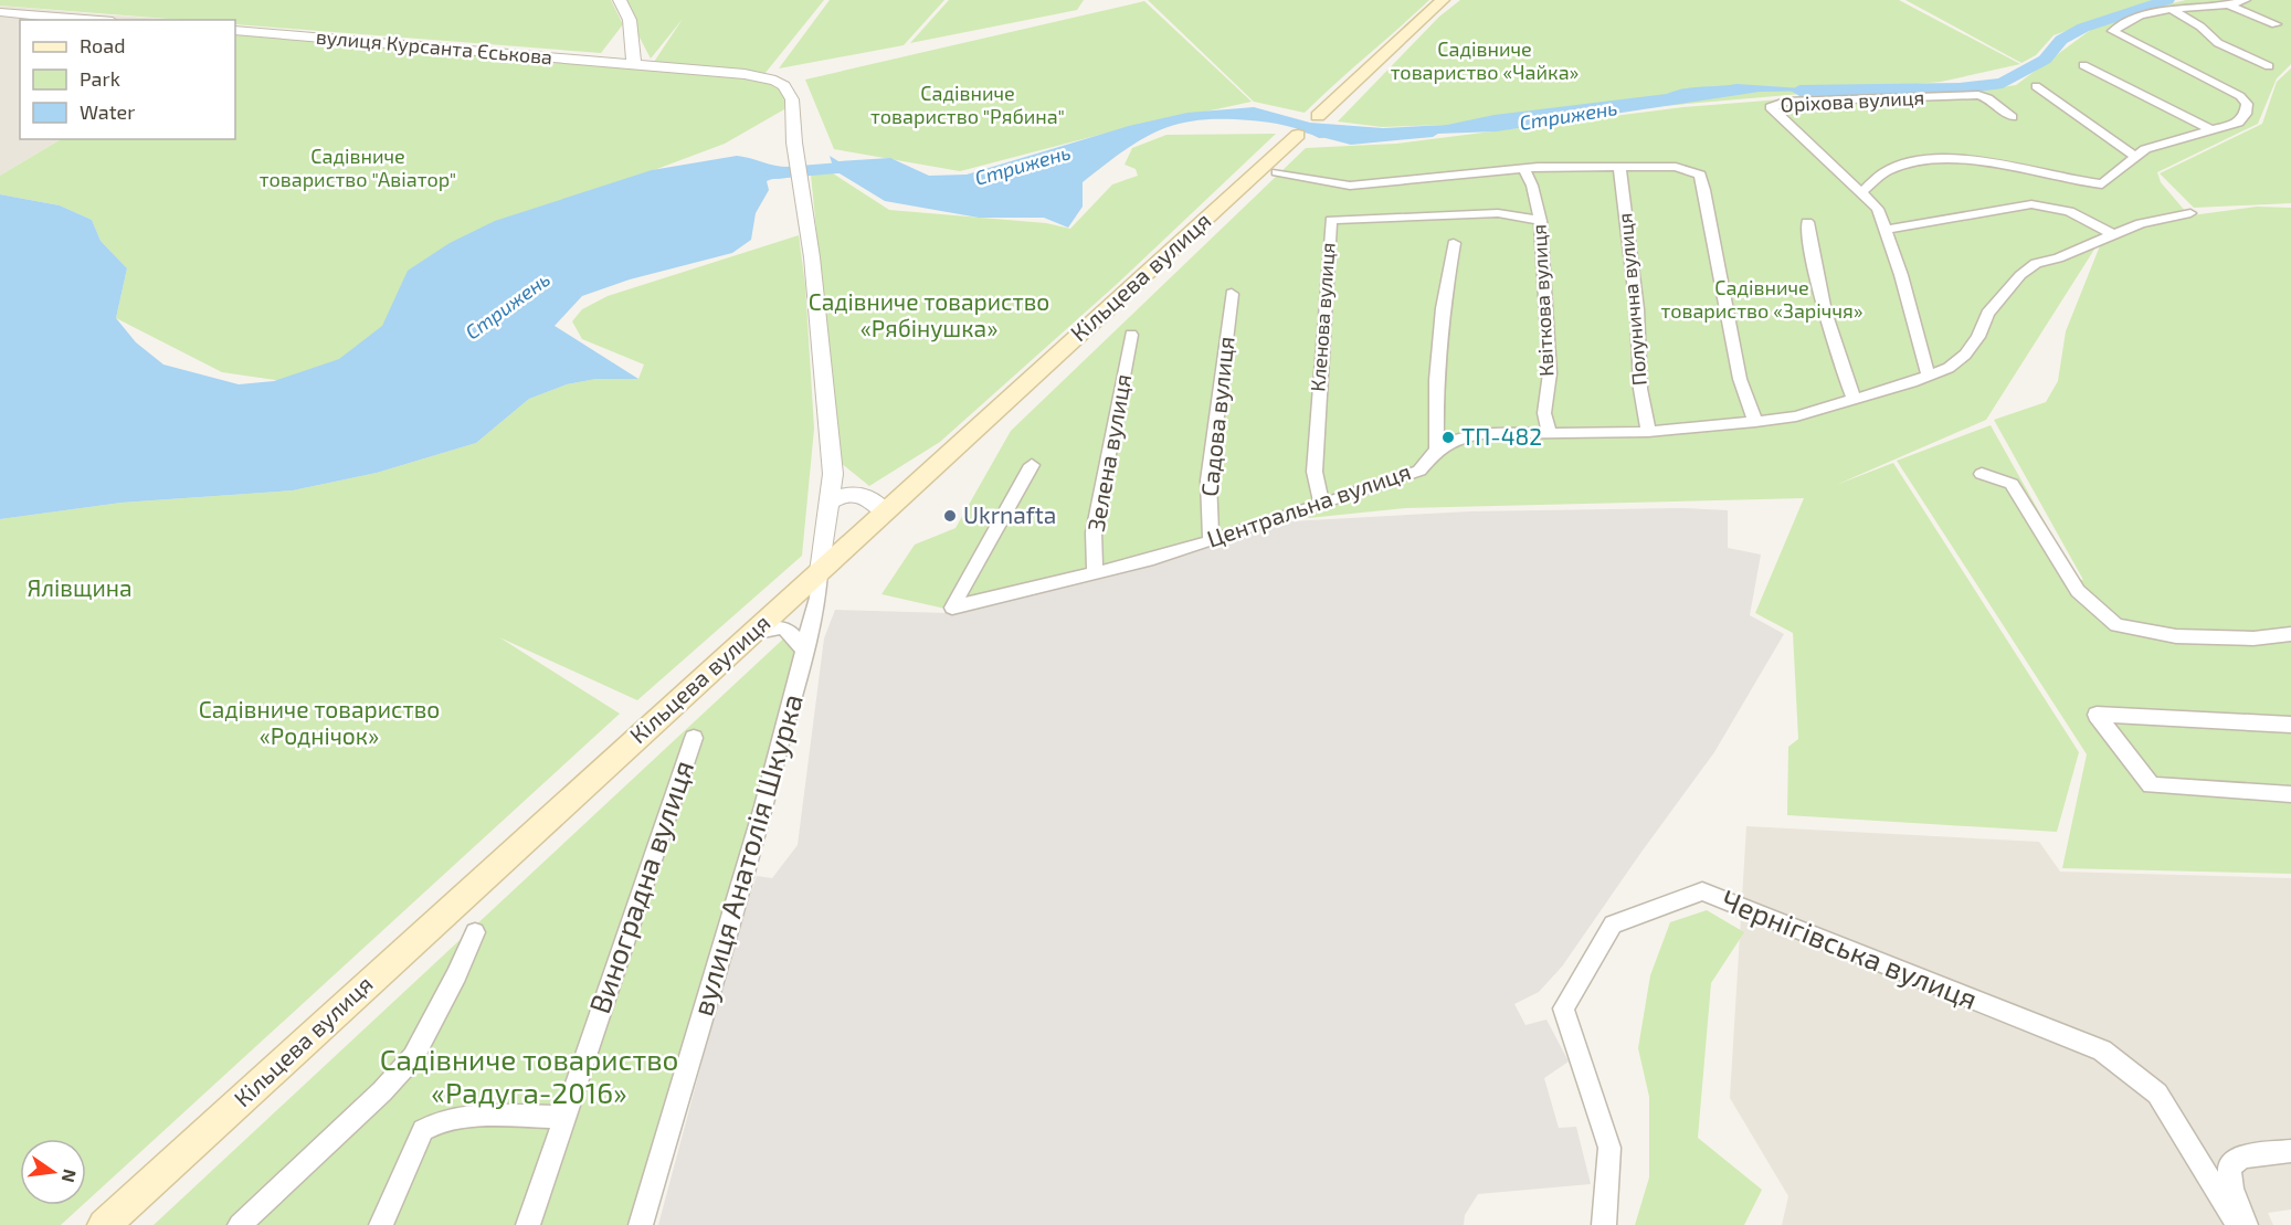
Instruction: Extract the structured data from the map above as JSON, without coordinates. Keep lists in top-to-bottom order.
{
  "streets": {
    "main road": ["Кільцева вулиця"],
    "street": [
      "вулиця Курсанта Єськова",
      "Оріхова вулиця",
      "Полунична вулиця",
      "Квіткова вулиця",
      "Кленова вулиця",
      "Садова вулиця",
      "Зелена вулиця",
      "Центральна вулиця",
      "вулиця Анатолія Шкурка",
      "Виноградна вулиця",
      "Чернігівська вулиця"
    ]
  },
  "crossings": [
    ["вулиця Курсанта Єськова", "Кільцева вулиця"],
    ["вулиця Курсанта Єськова", "вулиця Анатолія Шкурка"],
    ["Оріхова вулиця", "Центральна вулиця"],
    ["Кільцева вулиця", "вулиця Анатолія Шкурка"],
    ["Полунична вулиця", "Центральна вулиця"],
    ["Квіткова вулиця", "Кленова вулиця"],
    ["Квіткова вулиця", "Центральна вулиця"],
    ["Кленова вулиця", "Центральна вулиця"],
    ["Садова вулиця", "Центральна вулиця"],
    ["Зелена вулиця", "Центральна вулиця"]
  ],
  "water": ["Стрижень"],
  "parks": [
    "Садівниче товариство «Чайка»",
    "Садівниче товариство \"Рябина\"",
    "Садівниче товариство \"Авіатор\"",
    "Садівниче товариство «Заріччя»",
    "Садівниче товариство «Рябінушка»",
    "Ялівщина",
    "Садівниче товариство «Роднічок»",
    "Садівниче товариство «Радуга-2016»"
  ],
  "places": ["ТП-482", "Ukrnafta"],
  "legend": ["Road", "Park", "Water"],
  "north": "right"
}
